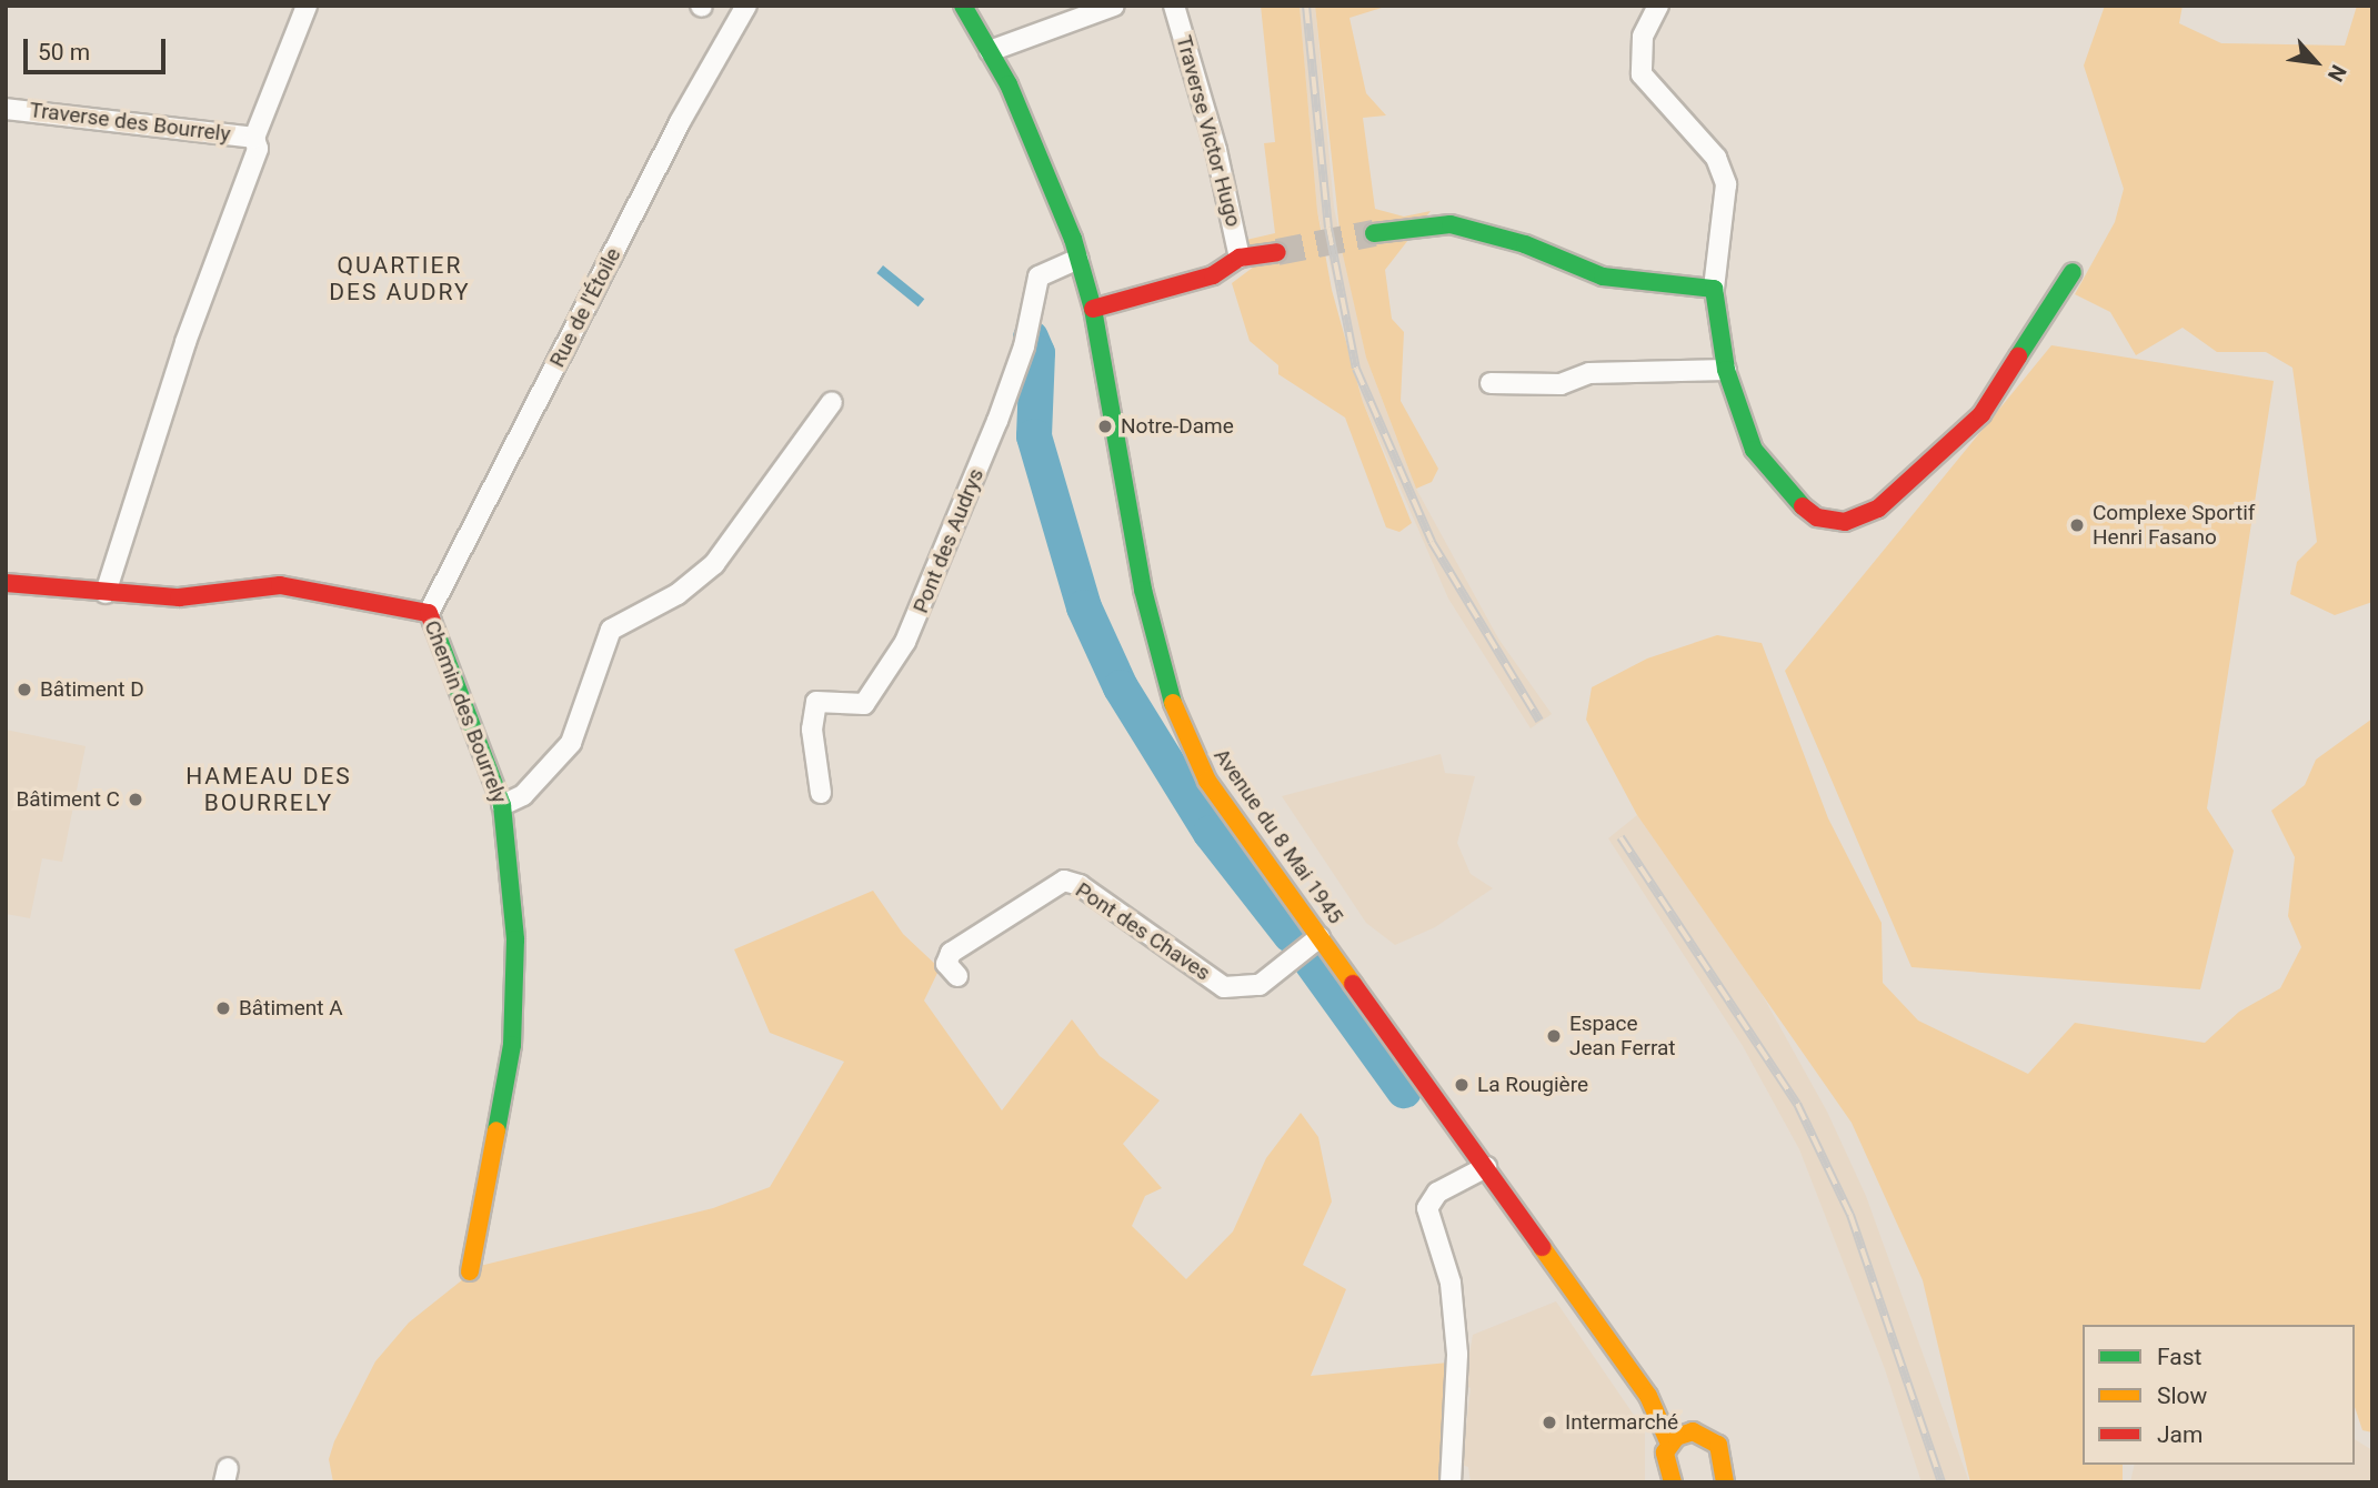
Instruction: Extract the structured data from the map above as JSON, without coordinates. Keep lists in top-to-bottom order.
{
  "streets": {
    "street": [
      "Traverse des Bourrely",
      "Traverse Victor Hugo",
      "Rue de l'Étoile",
      "Pont des Audrys",
      "Chemin des Bourrely",
      "Avenue du 8 Mai 1945",
      "Pont des Chaves"
    ]
  },
  "crossings": [
    ["Rue de l'Étoile", "Chemin des Bourrely"],
    ["Pont des Audrys", "Avenue du 8 Mai 1945"],
    ["Avenue du 8 Mai 1945", "Pont des Chaves"]
  ],
  "districts": ["QUARTIER DES AUDRY", "HAMEAU DES BOURRELY"],
  "places": [
    "Notre-Dame",
    "Complexe Sportif Henri Fasano",
    "Bâtiment D",
    "Bâtiment C",
    "Bâtiment A",
    "Espace Jean Ferrat",
    "La Rougière",
    "Intermarché"
  ],
  "legend": ["Fast", "Slow", "Jam"],
  "scale_bar": "50 m",
  "north": "bottom right"
}
